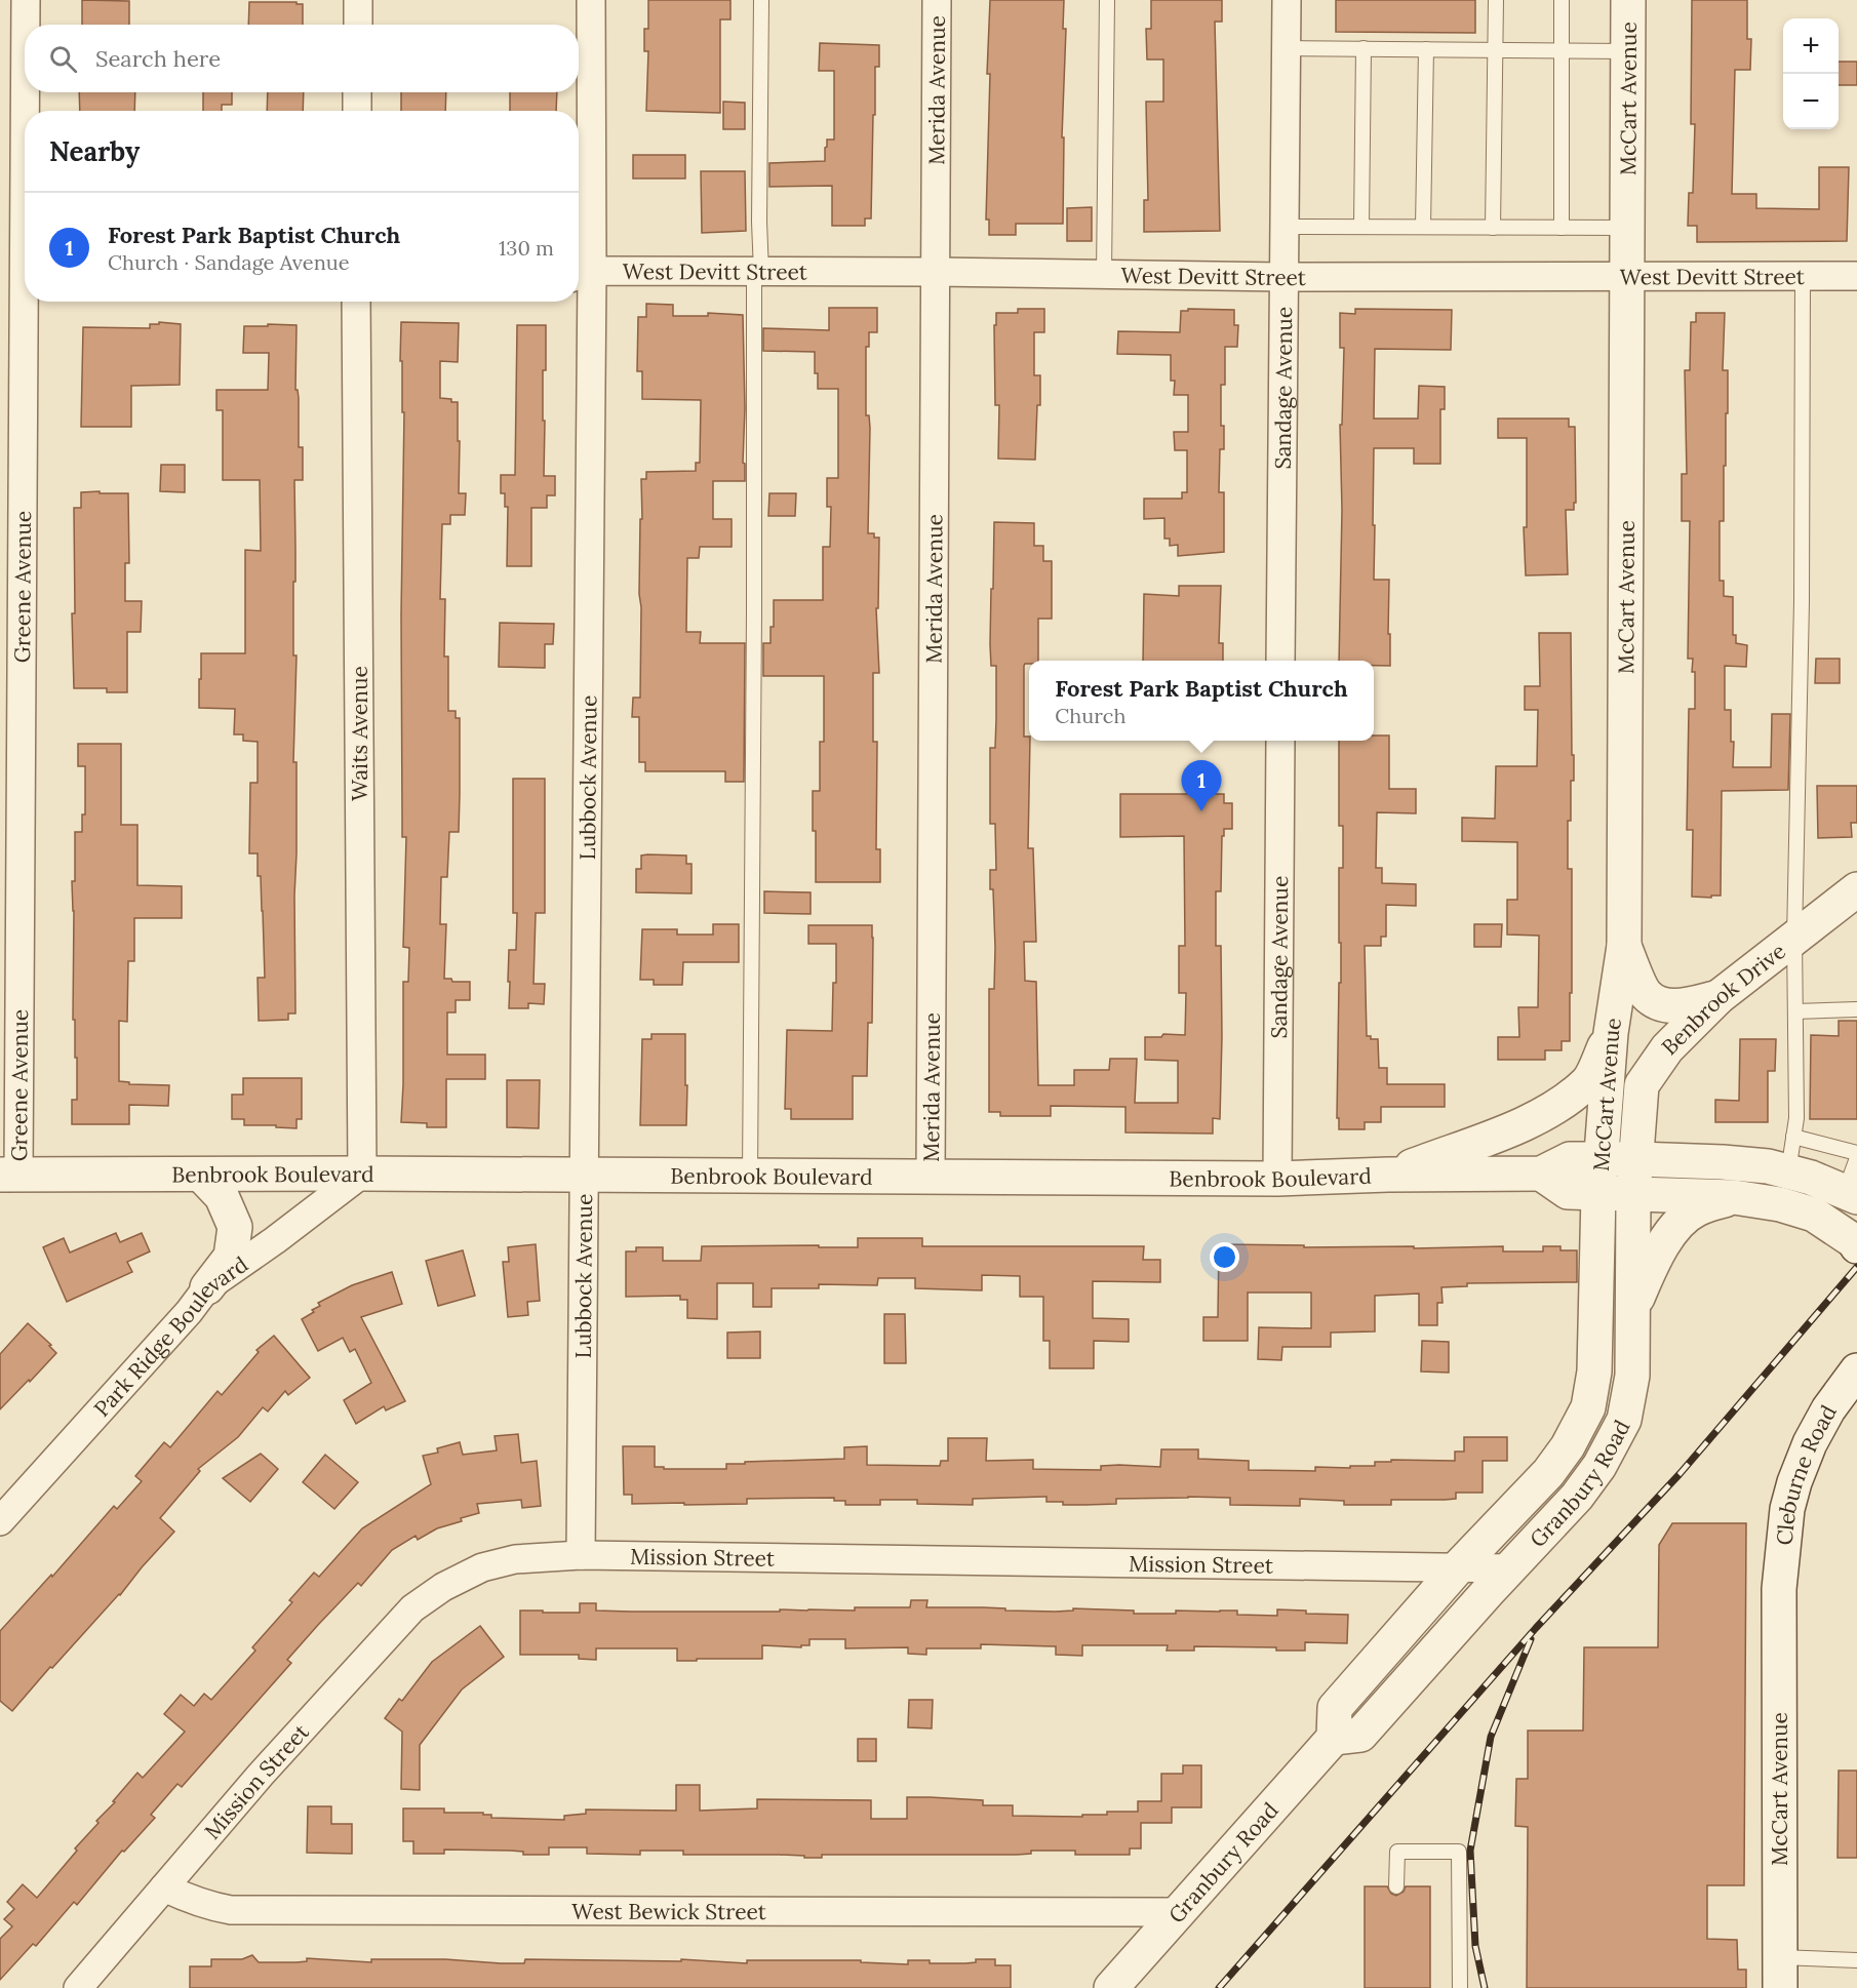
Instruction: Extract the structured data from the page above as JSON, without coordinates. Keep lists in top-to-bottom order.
{
  "streets": {
    "street": [
      "Merida Avenue",
      "McCart Avenue",
      "West Devitt Street",
      "Sandage Avenue",
      "Greene Avenue",
      "Waits Avenue",
      "Lubbock Avenue",
      "Benbrook Drive",
      "Benbrook Boulevard",
      "Park Ridge Boulevard",
      "Cleburne Road",
      "Granbury Road",
      "Mission Street",
      "West Bewick Street"
    ]
  },
  "crossings": [
    ["Merida Avenue", "West Devitt Street"],
    ["Merida Avenue", "Benbrook Boulevard"],
    ["McCart Avenue", "West Devitt Street"],
    ["McCart Avenue", "Benbrook Boulevard"],
    ["McCart Avenue", "Cleburne Road"],
    ["McCart Avenue", "Granbury Road"],
    ["West Devitt Street", "Sandage Avenue"],
    ["West Devitt Street", "Lubbock Avenue"],
    ["Sandage Avenue", "Benbrook Boulevard"],
    ["Greene Avenue", "Benbrook Boulevard"],
    ["Waits Avenue", "Benbrook Boulevard"],
    ["Waits Avenue", "Park Ridge Boulevard"],
    ["Lubbock Avenue", "Benbrook Boulevard"],
    ["Lubbock Avenue", "Mission Street"],
    ["Benbrook Drive", "Benbrook Boulevard"],
    ["Benbrook Drive", "Granbury Road"],
    ["Benbrook Boulevard", "Park Ridge Boulevard"],
    ["Benbrook Boulevard", "Granbury Road"],
    ["Granbury Road", "Mission Street"],
    ["Granbury Road", "West Bewick Street"],
    ["Mission Street", "West Bewick Street"]
  ],
  "page": {
    "map_buttons": ["+", "−"],
    "search": "Search here",
    "heading": "Nearby",
    "list": [
      {
        "mark": "1",
        "name": "Forest Park Baptist Church",
        "note": "Church · Sandage Avenue",
        "value": "130 m"
      }
    ],
    "popup": ["Forest Park Baptist Church", "Church"],
    "pins": "1"
  }
}
